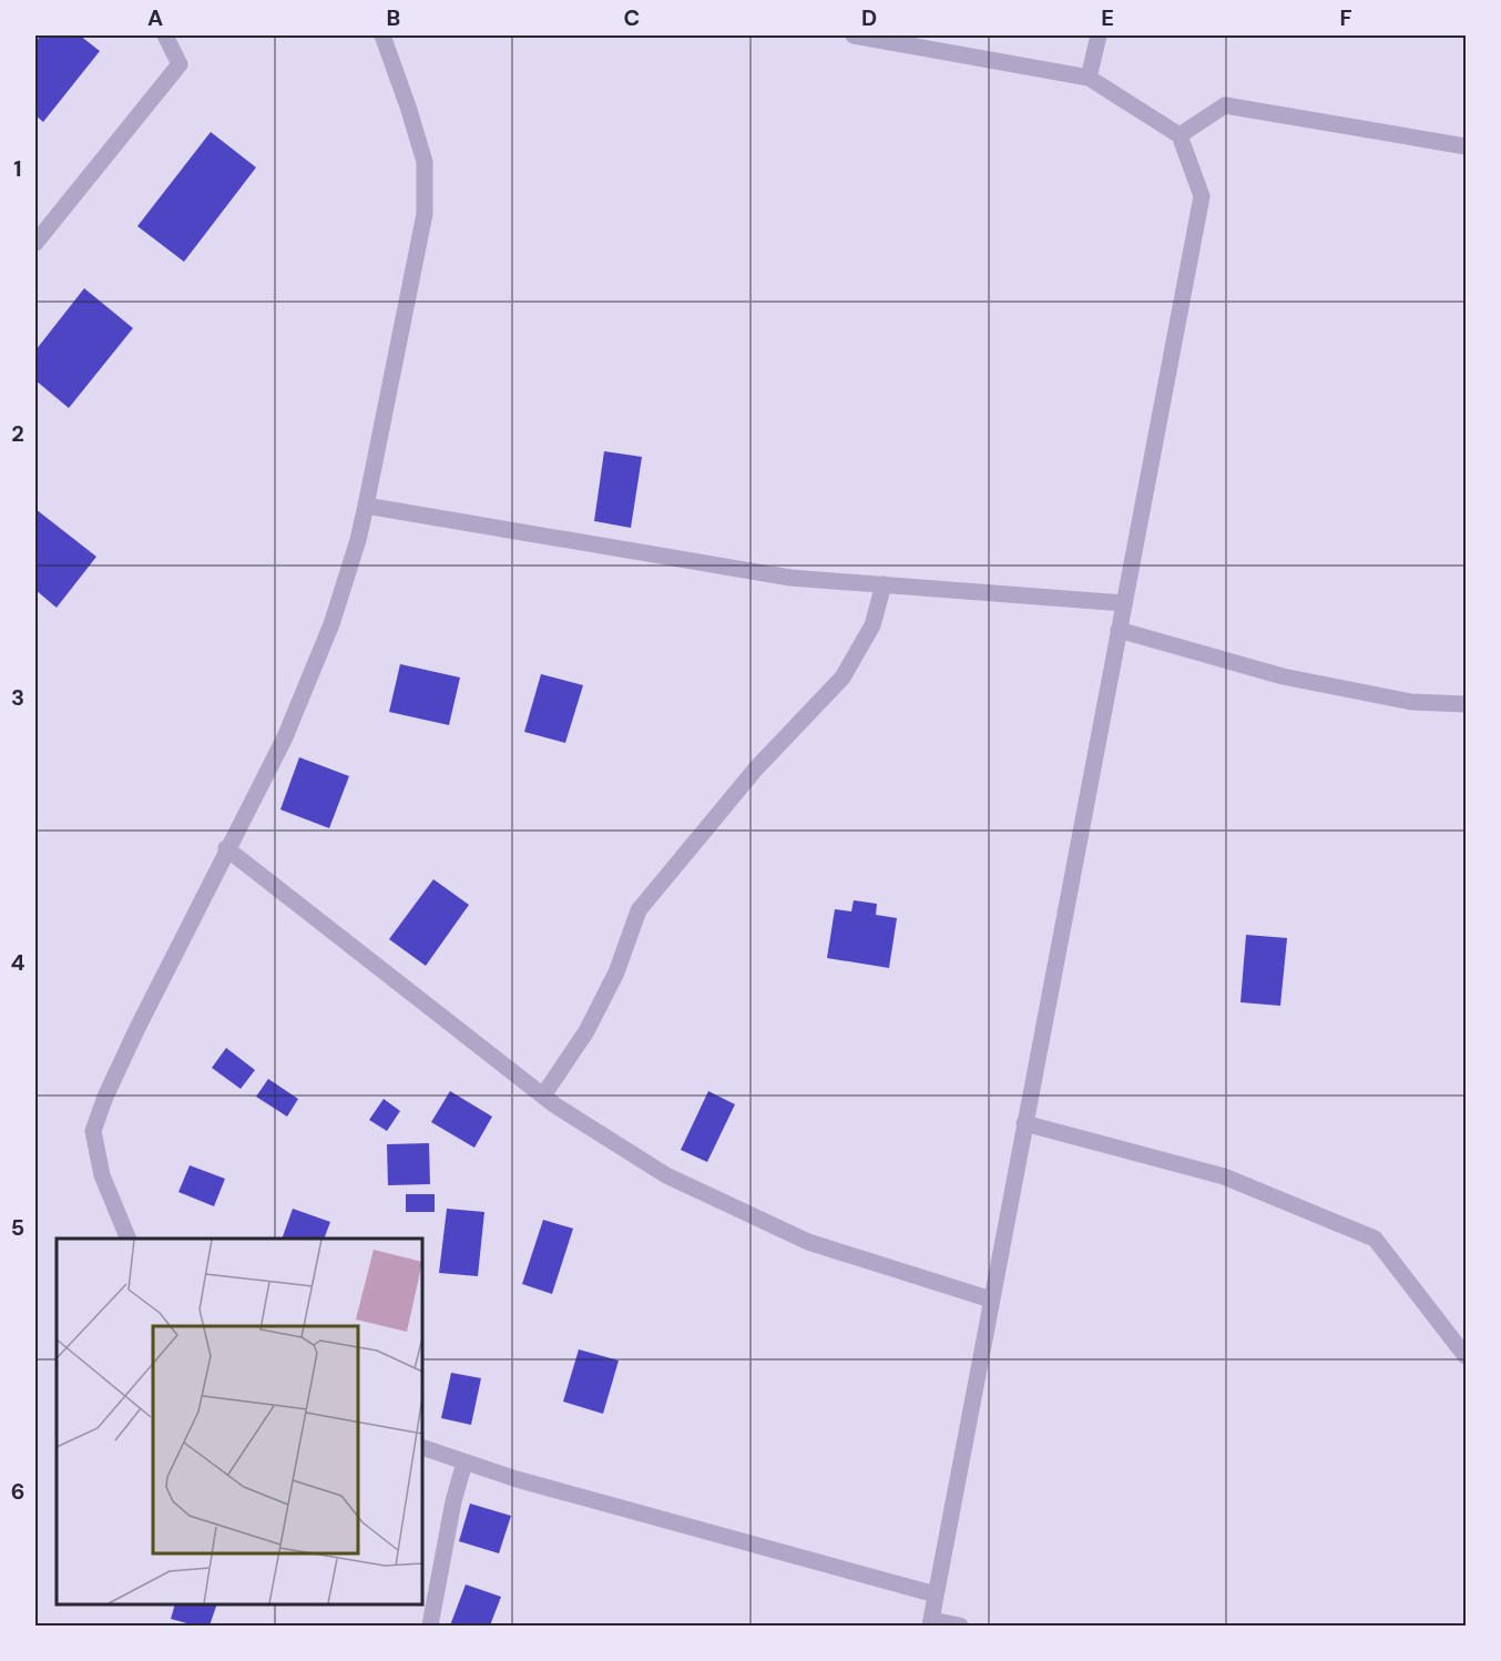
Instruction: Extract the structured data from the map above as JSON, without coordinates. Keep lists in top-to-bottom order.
{
  "grid": {
    "columns": [
      "A",
      "B",
      "C",
      "D",
      "E",
      "F"
    ],
    "rows": [
      "1",
      "2",
      "3",
      "4",
      "5",
      "6"
    ]
  }
}
